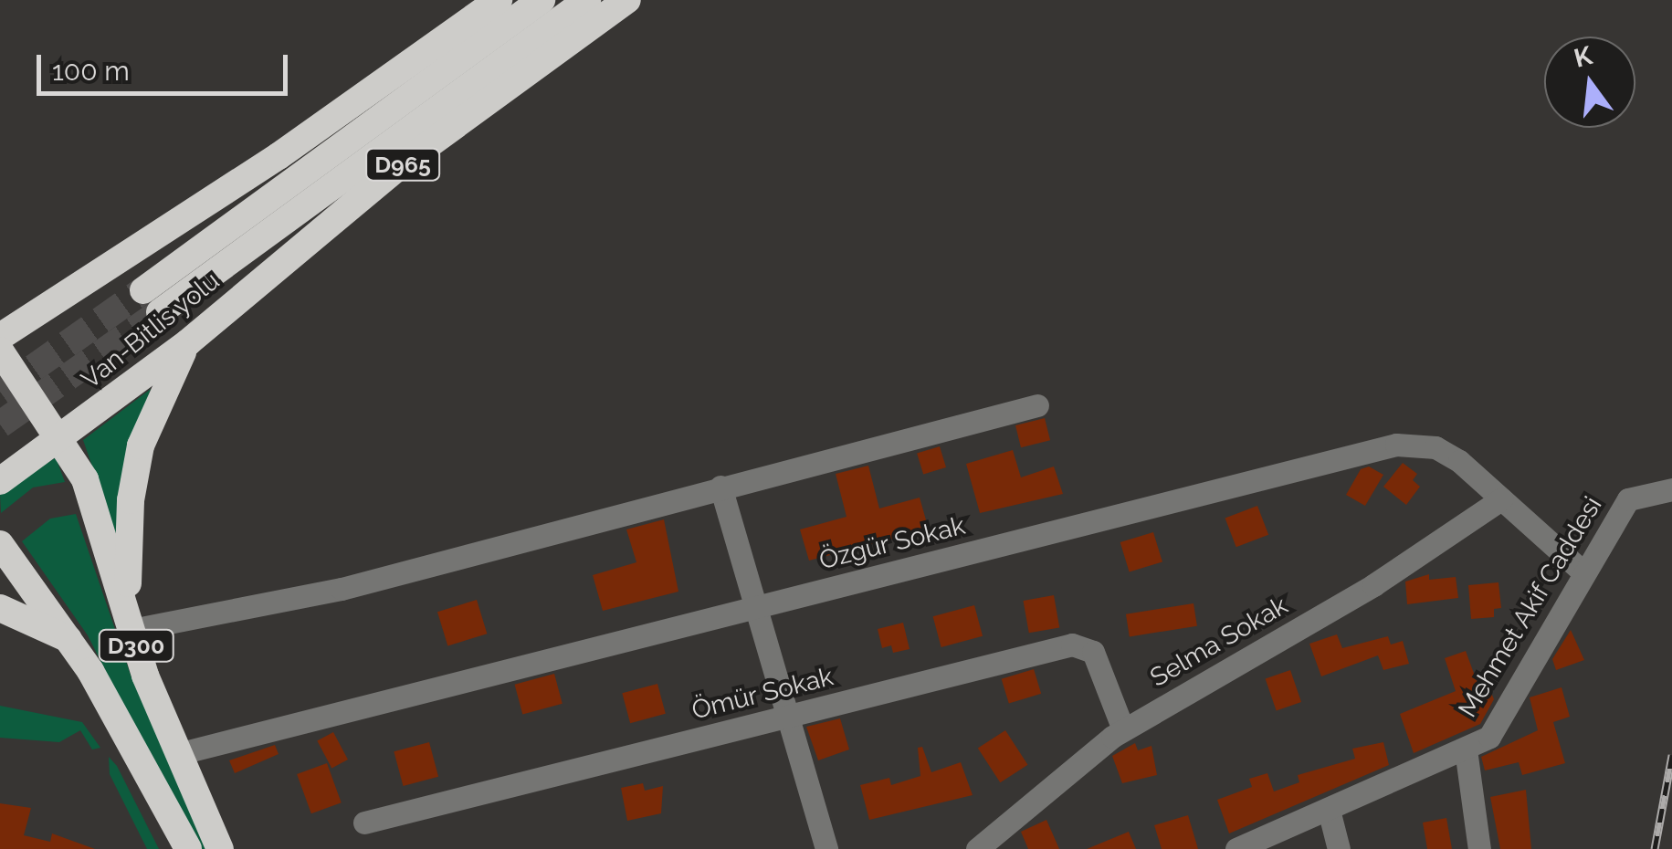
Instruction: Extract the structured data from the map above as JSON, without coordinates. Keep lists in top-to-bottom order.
{
  "streets": {
    "highway": ["D965", "Van-Bitlis yolu", "D300"],
    "street": [
      "Özgür Sokak",
      "Mehmet Akif Caddesi",
      "Selma Sokak",
      "Ömür Sokak"
    ]
  },
  "crossings": [
    ["Van-Bitlis yolu", "D300"],
    ["Özgür Sokak", "Mehmet Akif Caddesi"],
    ["Özgür Sokak", "Selma Sokak"],
    ["Özgür Sokak", "D300"],
    ["Selma Sokak", "Ömür Sokak"]
  ],
  "scale_bar": "100 m",
  "north": "top"
}
